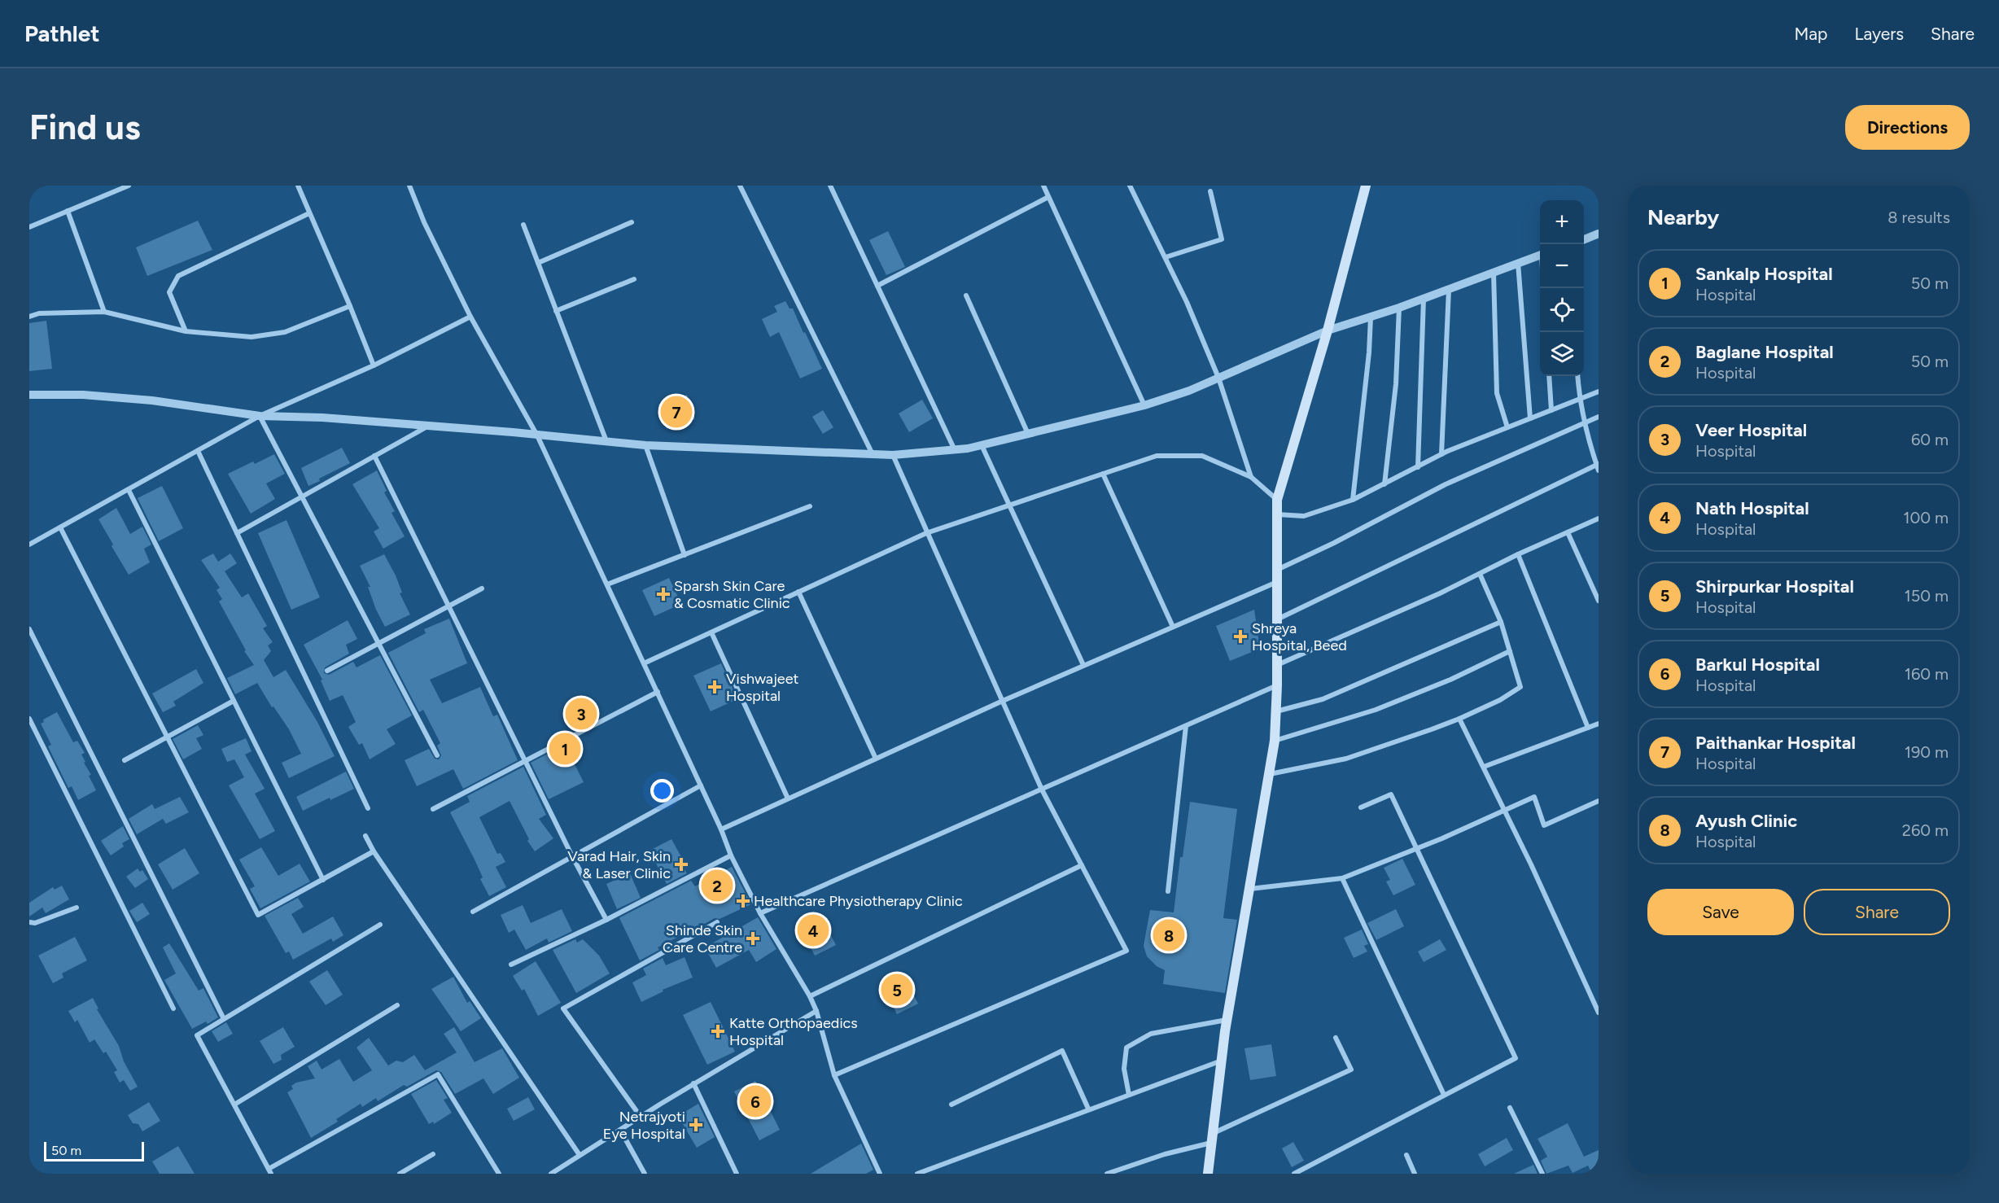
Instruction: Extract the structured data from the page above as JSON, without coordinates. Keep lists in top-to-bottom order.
{
  "places": {
    "health": [
      "Sparsh Skin Care & Cosmatic Clinic",
      "Shreya Hospital, Beed",
      "Vishwajeet Hospital",
      "Varad Hair, Skin & Laser Clinic",
      "Healthcare Physiotherapy Clinic",
      "Shinde Skin Care Centre",
      "Katte Orthopaedics Hospital",
      "Netrajyoti Eye Hospital"
    ]
  },
  "scale_bar": "50 m",
  "page": {
    "header": "Pathlet",
    "nav": ["Map", "Layers", "Share"],
    "buttons": [
      "Directions",
      ["Save", "Share"]
    ],
    "title": "Find us",
    "heading": ["Nearby", "8 results"],
    "map_buttons": ["+", "−"],
    "list": [
      {
        "mark": "1",
        "name": "Sankalp Hospital",
        "note": "Hospital",
        "value": "50 m"
      },
      {
        "mark": "2",
        "name": "Baglane Hospital",
        "note": "Hospital",
        "value": "50 m"
      },
      {
        "mark": "3",
        "name": "Veer Hospital",
        "note": "Hospital",
        "value": "60 m"
      },
      {
        "mark": "4",
        "name": "Nath Hospital",
        "note": "Hospital",
        "value": "100 m"
      },
      {
        "mark": "5",
        "name": "Shirpurkar Hospital",
        "note": "Hospital",
        "value": "150 m"
      },
      {
        "mark": "6",
        "name": "Barkul Hospital",
        "note": "Hospital",
        "value": "160 m"
      },
      {
        "mark": "7",
        "name": "Paithankar Hospital",
        "note": "Hospital",
        "value": "190 m"
      },
      {
        "mark": "8",
        "name": "Ayush Clinic",
        "note": "Hospital",
        "value": "260 m"
      }
    ],
    "pins": [
      "7",
      "3",
      "1",
      "2",
      "4",
      "8",
      "5",
      "6"
    ],
    "scale": "50 m"
  }
}
